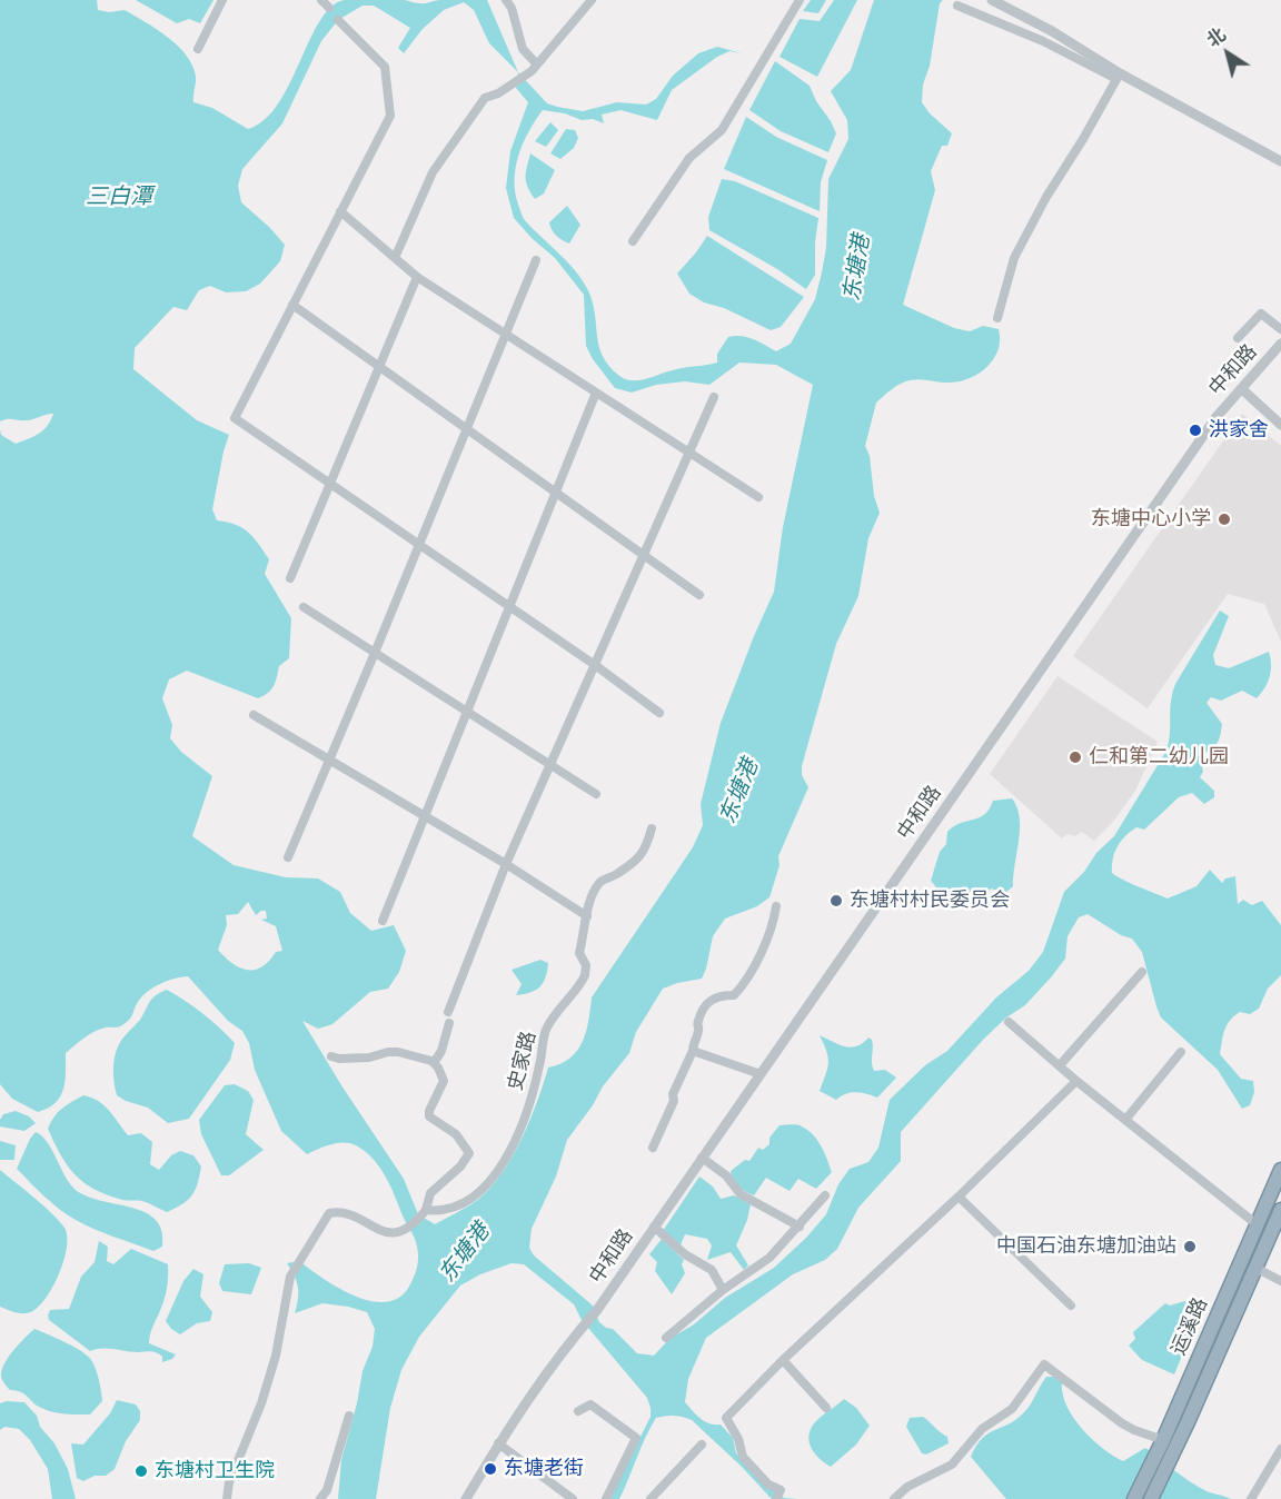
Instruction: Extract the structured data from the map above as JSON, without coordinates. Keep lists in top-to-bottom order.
{
  "streets": {
    "highway": ["运溪路"],
    "street": ["中和路", "史家路"]
  },
  "water": ["三白潭", "东塘港"],
  "places": [
    "洪家舍",
    "东塘中心小学",
    "仁和第二幼儿园",
    "东塘村村民委员会",
    "中国石油东塘加油站",
    "东塘老街",
    "东塘村卫生院"
  ],
  "north": "top left"
}
